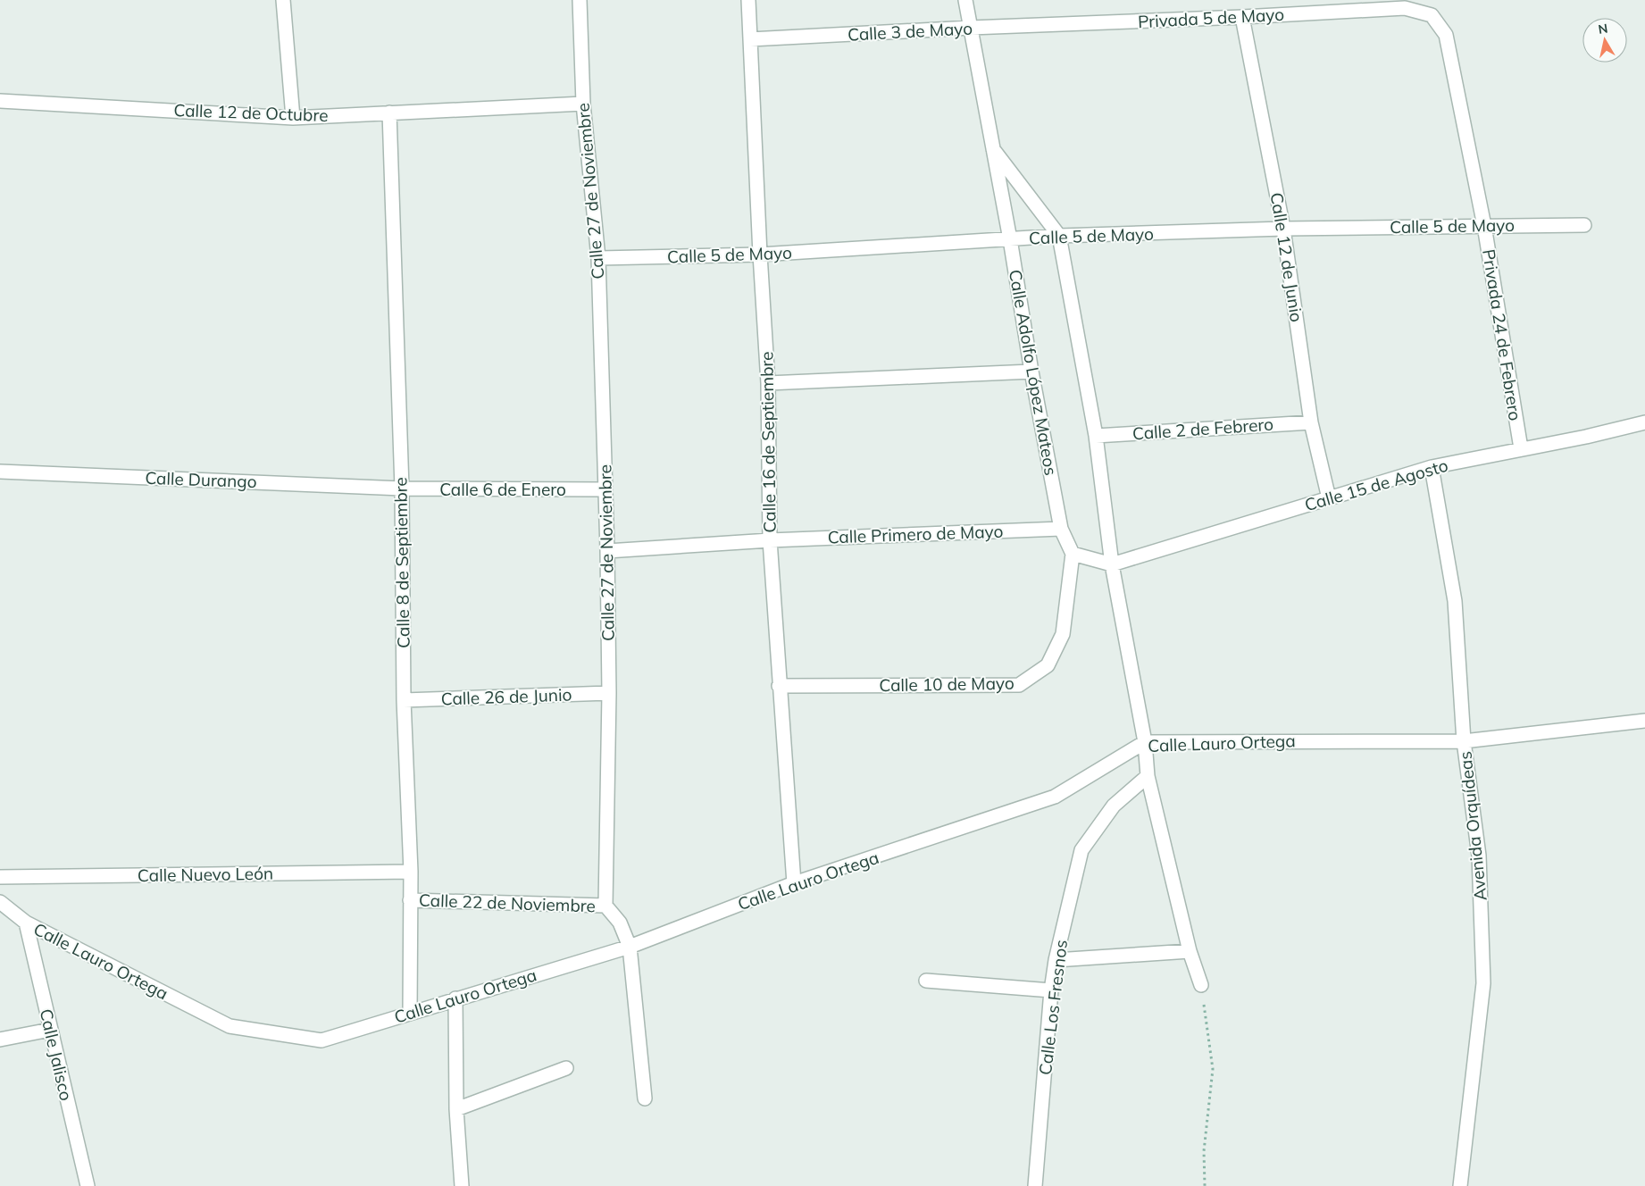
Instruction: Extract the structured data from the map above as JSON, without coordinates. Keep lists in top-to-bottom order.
{
  "streets": {
    "street": [
      "Privada 5 de Mayo",
      "Calle 3 de Mayo",
      "Calle 12 de Octubre",
      "Calle 27 de Noviembre",
      "Calle 5 de Mayo",
      "Calle 12 de Junio",
      "Privada 24 de Febrero",
      "Calle Adolfo López Mateos",
      "Calle 2 de Febrero",
      "Calle 16 de Septiembre",
      "Calle Durango",
      "Calle 15 de Agosto",
      "Calle 6 de Enero",
      "Calle Primero de Mayo",
      "Calle 8 de Septiembre",
      "Calle 10 de Mayo",
      "Calle 26 de Junio",
      "Calle Lauro Ortega",
      "Avenida Orquídeas",
      "Calle Nuevo León",
      "Calle 22 de Noviembre",
      "Calle Los Fresnos",
      "Calle Jalisco"
    ]
  },
  "crossings": [
    ["Privada 5 de Mayo", "Calle 3 de Mayo"],
    ["Privada 5 de Mayo", "Calle 12 de Junio"],
    ["Privada 5 de Mayo", "Privada 24 de Febrero"],
    ["Calle 3 de Mayo", "Calle Adolfo López Mateos"],
    ["Calle 3 de Mayo", "Calle 16 de Septiembre"],
    ["Calle 12 de Octubre", "Calle 27 de Noviembre"],
    ["Calle 12 de Octubre", "Calle 8 de Septiembre"],
    ["Calle 27 de Noviembre", "Calle 5 de Mayo"],
    ["Calle 27 de Noviembre", "Calle 6 de Enero"],
    ["Calle 27 de Noviembre", "Calle 26 de Junio"],
    ["Calle 27 de Noviembre", "Calle 22 de Noviembre"],
    ["Calle 5 de Mayo", "Calle 12 de Junio"],
    ["Calle 5 de Mayo", "Privada 24 de Febrero"],
    ["Calle 5 de Mayo", "Calle Adolfo López Mateos"],
    ["Calle 5 de Mayo", "Calle 16 de Septiembre"],
    ["Calle 12 de Junio", "Calle 2 de Febrero"],
    ["Calle 12 de Junio", "Calle 15 de Agosto"],
    ["Privada 24 de Febrero", "Calle 15 de Agosto"],
    ["Calle Adolfo López Mateos", "Calle 2 de Febrero"],
    ["Calle Adolfo López Mateos", "Calle 15 de Agosto"],
    ["Calle Adolfo López Mateos", "Calle Primero de Mayo"],
    ["Calle Adolfo López Mateos", "Calle 10 de Mayo"],
    ["Calle Adolfo López Mateos", "Calle Lauro Ortega"],
    ["Calle Adolfo López Mateos", "Calle Los Fresnos"],
    ["Calle 16 de Septiembre", "Calle Primero de Mayo"],
    ["Calle 16 de Septiembre", "Calle 10 de Mayo"],
    ["Calle 16 de Septiembre", "Calle Lauro Ortega"],
    ["Calle Durango", "Calle 6 de Enero"],
    ["Calle Durango", "Calle 8 de Septiembre"],
    ["Calle 15 de Agosto", "Avenida Orquídeas"],
    ["Calle 6 de Enero", "Calle 8 de Septiembre"],
    ["Calle 8 de Septiembre", "Calle 26 de Junio"],
    ["Calle 8 de Septiembre", "Calle Lauro Ortega"],
    ["Calle 8 de Septiembre", "Calle Nuevo León"],
    ["Calle 8 de Septiembre", "Calle 22 de Noviembre"],
    ["Calle Lauro Ortega", "Avenida Orquídeas"],
    ["Calle Lauro Ortega", "Calle Jalisco"]
  ],
  "north": "top"
}
